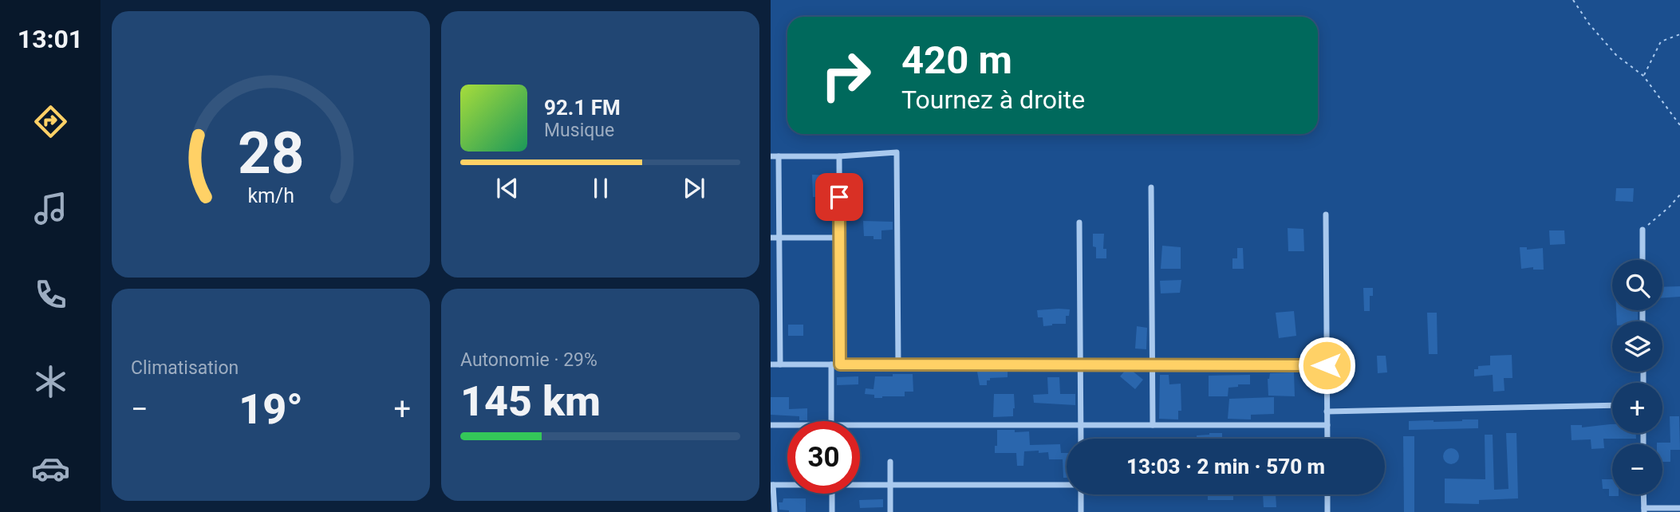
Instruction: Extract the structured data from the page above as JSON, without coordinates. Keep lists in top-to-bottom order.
{
  "page": {
    "tabs": "13:01",
    "turn": ["420 m", "Tournez à droite"],
    "song": ["92.1 FM", "Musique"],
    "map_buttons": ["+", "−"],
    "tile": [
      "Climatisation",
      ["Autonomie · 29%", "145 km"]
    ],
    "heat": ["−", "19°", "+"],
    "limit": "30",
    "trip": "13:03 · 2 min · 570 m",
    "gauge": ["28", "km/h"]
  }
}
